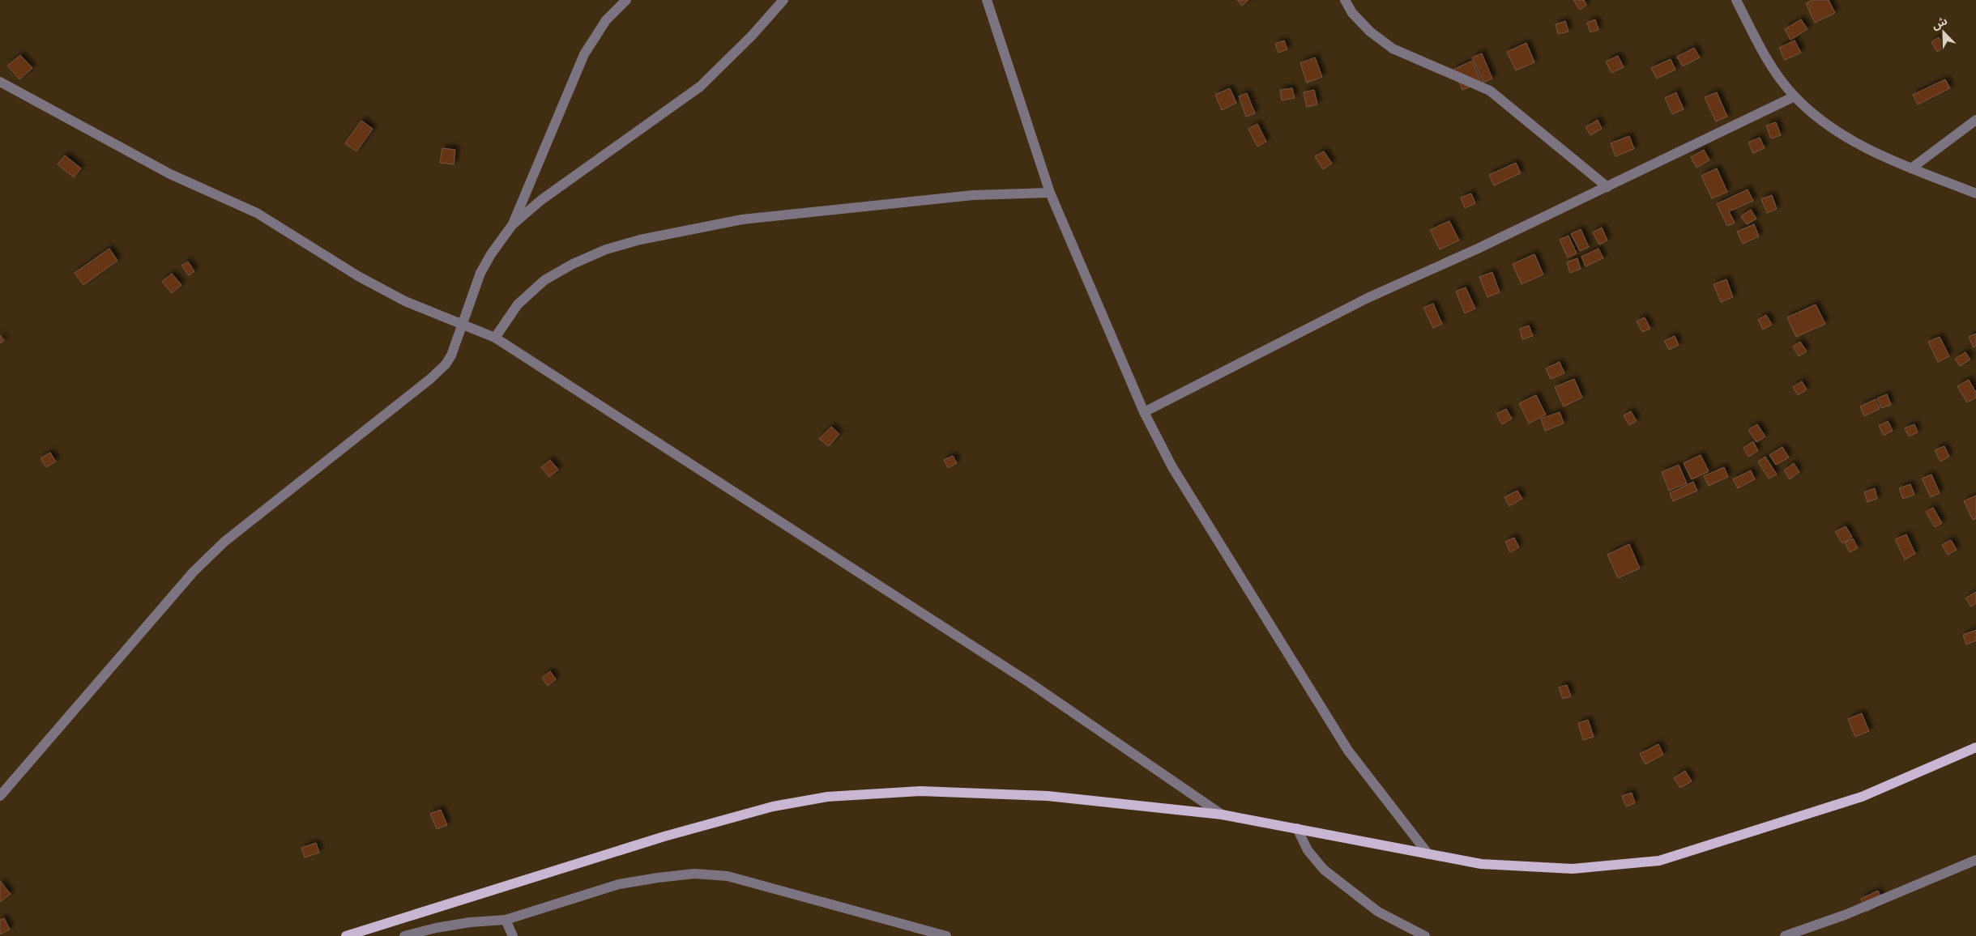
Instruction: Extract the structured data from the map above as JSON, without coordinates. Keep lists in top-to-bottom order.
{
  "north": "top left"
}
